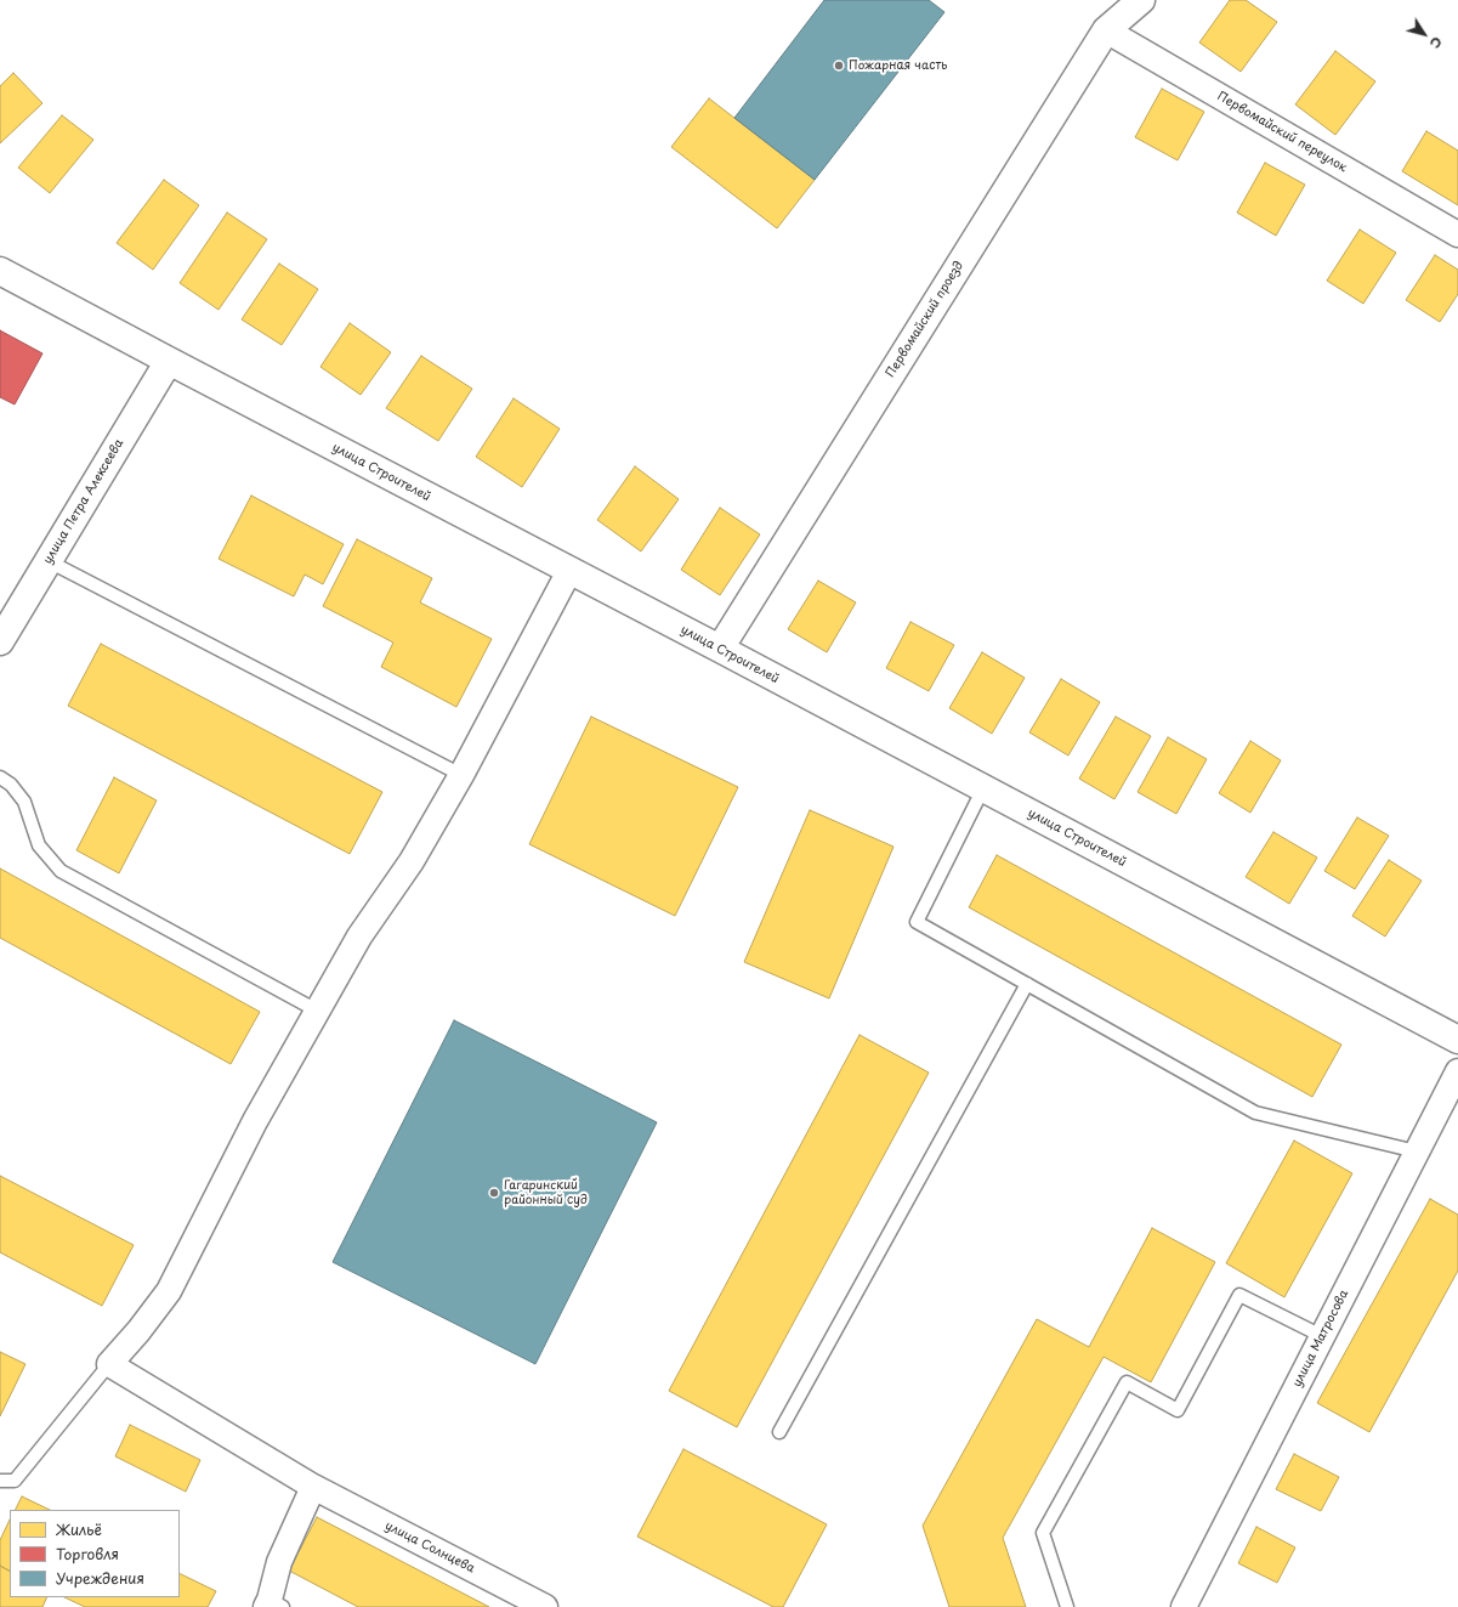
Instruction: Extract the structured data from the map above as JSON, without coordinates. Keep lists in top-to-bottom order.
{
  "streets": {
    "main road": ["Первомайский проезд", "улица Строителей", "улица Петра Алексеева"],
    "street": ["Первомайский переулок", "улица Матросова", "улица Солнцева"]
  },
  "crossings": [
    ["Первомайский переулок", "Первомайский проезд"],
    ["Первомайский проезд", "улица Строителей"],
    ["улица Строителей", "улица Петра Алексеева"]
  ],
  "places": ["Пожарная часть", "Гагаринский районный суд"],
  "legend": ["Жильё", "Торговля", "Учреждения"],
  "north": "bottom right"
}
